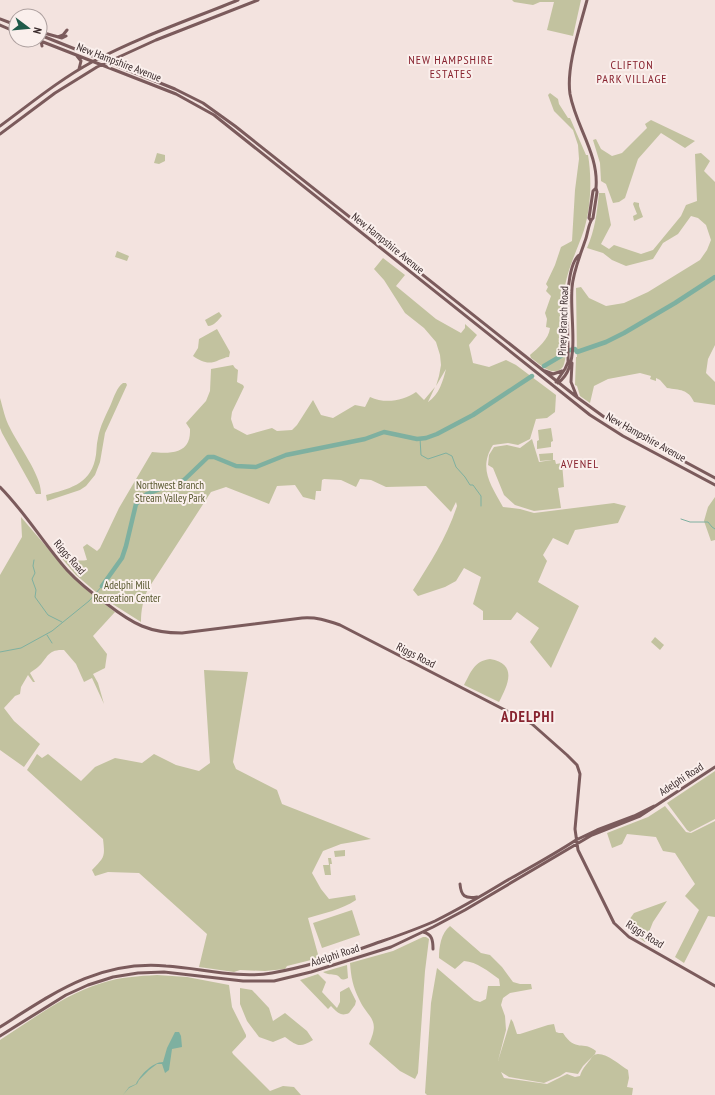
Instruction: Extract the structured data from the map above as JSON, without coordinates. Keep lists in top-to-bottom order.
{
  "streets": {
    "main road": [
      "New Hampshire Avenue",
      "Piney Branch Road",
      "Riggs Road",
      "Adelphi Road"
    ]
  },
  "crossings": [
    ["New Hampshire Avenue", "Piney Branch Road"],
    ["Riggs Road", "Adelphi Road"]
  ],
  "districts": [
    "NEW HAMPSHIRE ESTATES",
    "CLIFTON PARK VILLAGE",
    "AVENEL",
    "ADELPHI"
  ],
  "parks": ["Northwest Branch Stream Valley Park", "Adelphi Mill Recreation Center"],
  "north": "right"
}
